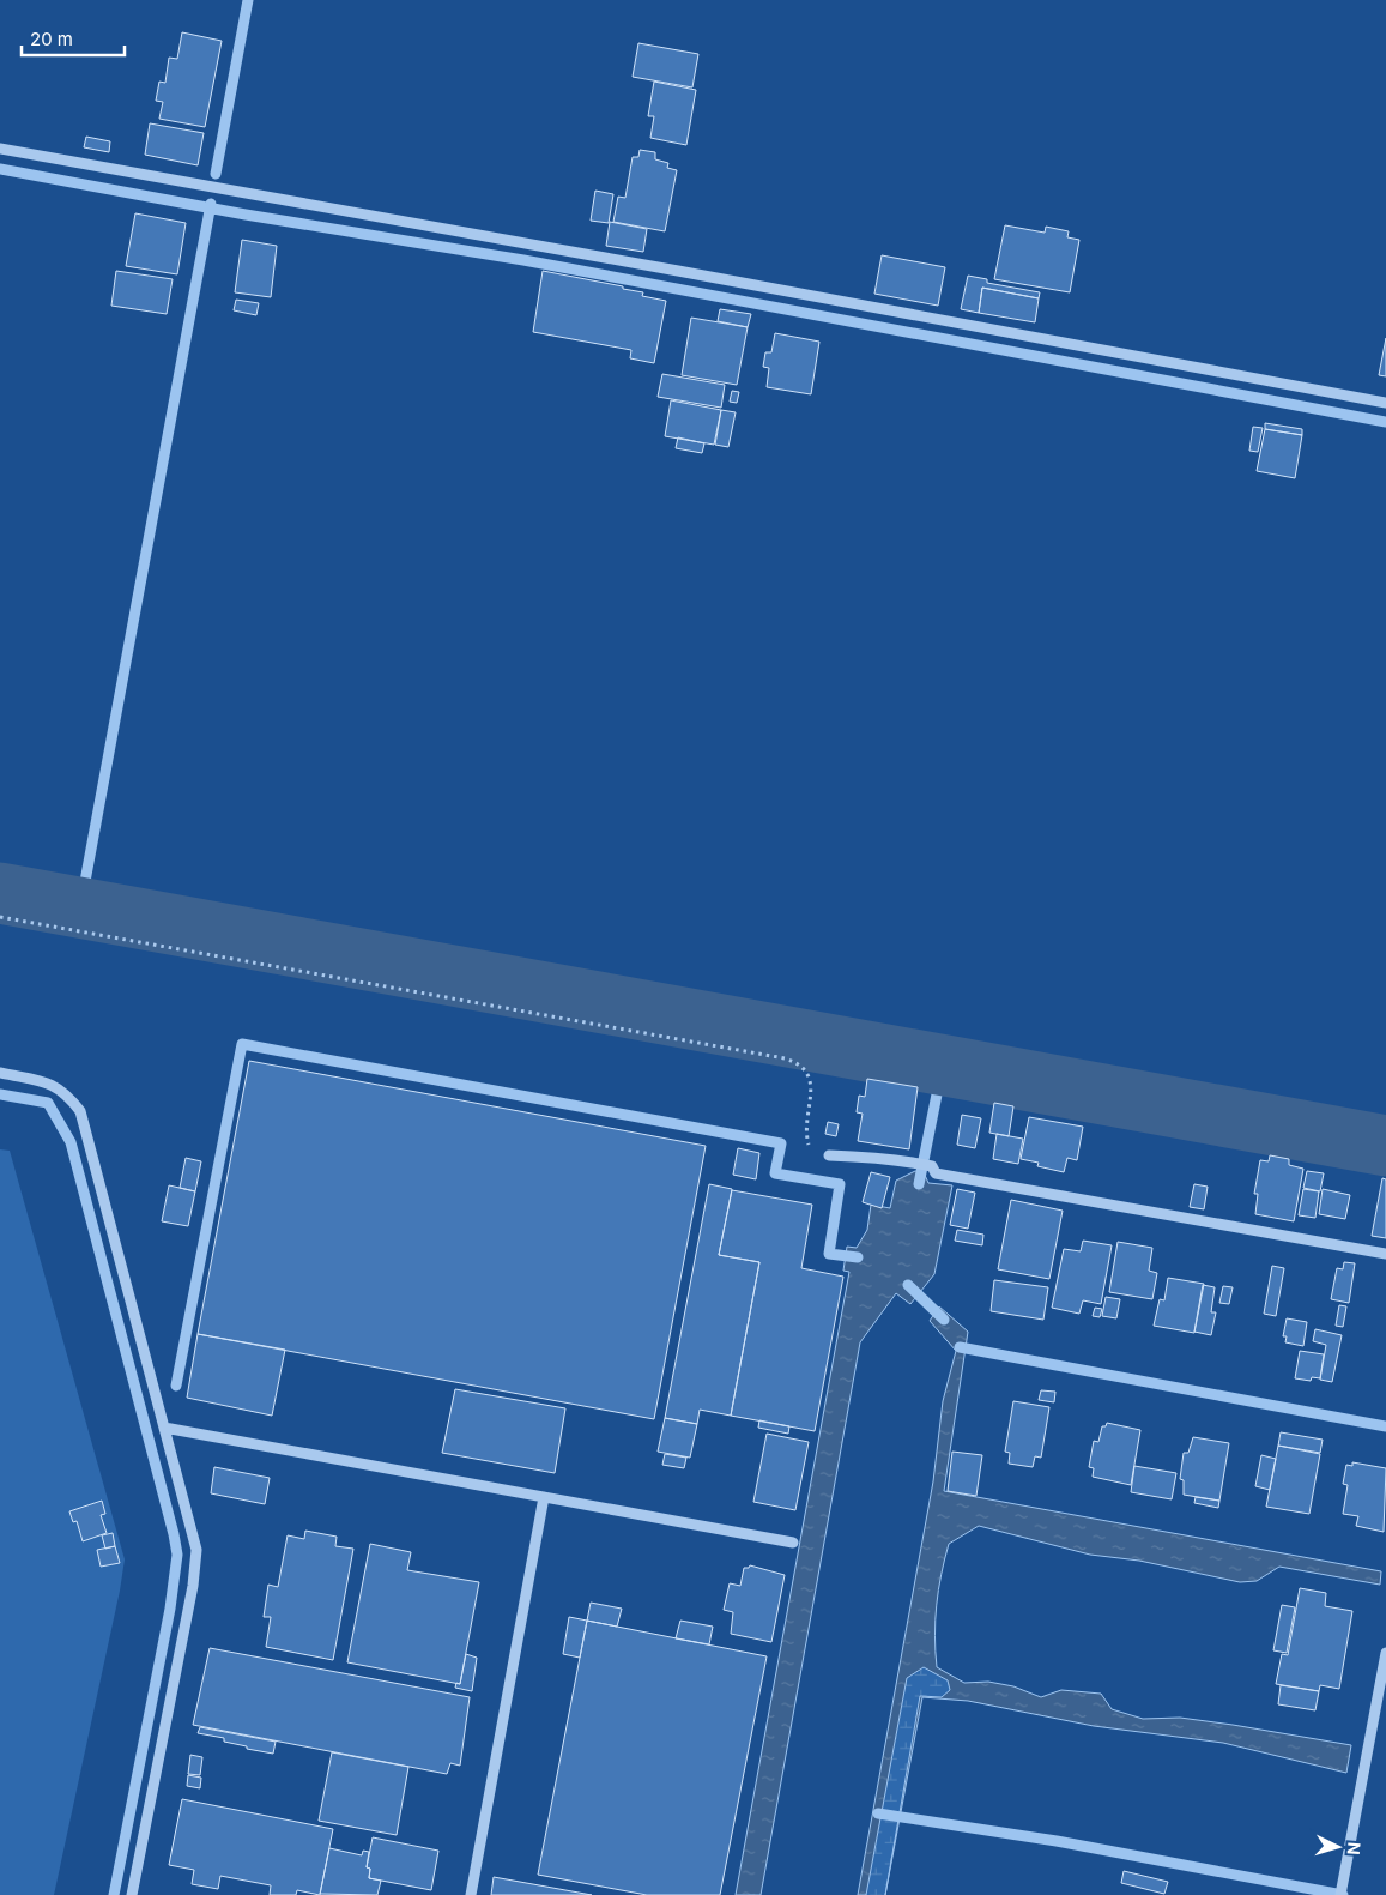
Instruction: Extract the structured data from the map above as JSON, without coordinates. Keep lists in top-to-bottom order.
{
  "scale_bar": "20 m",
  "north": "right"
}
